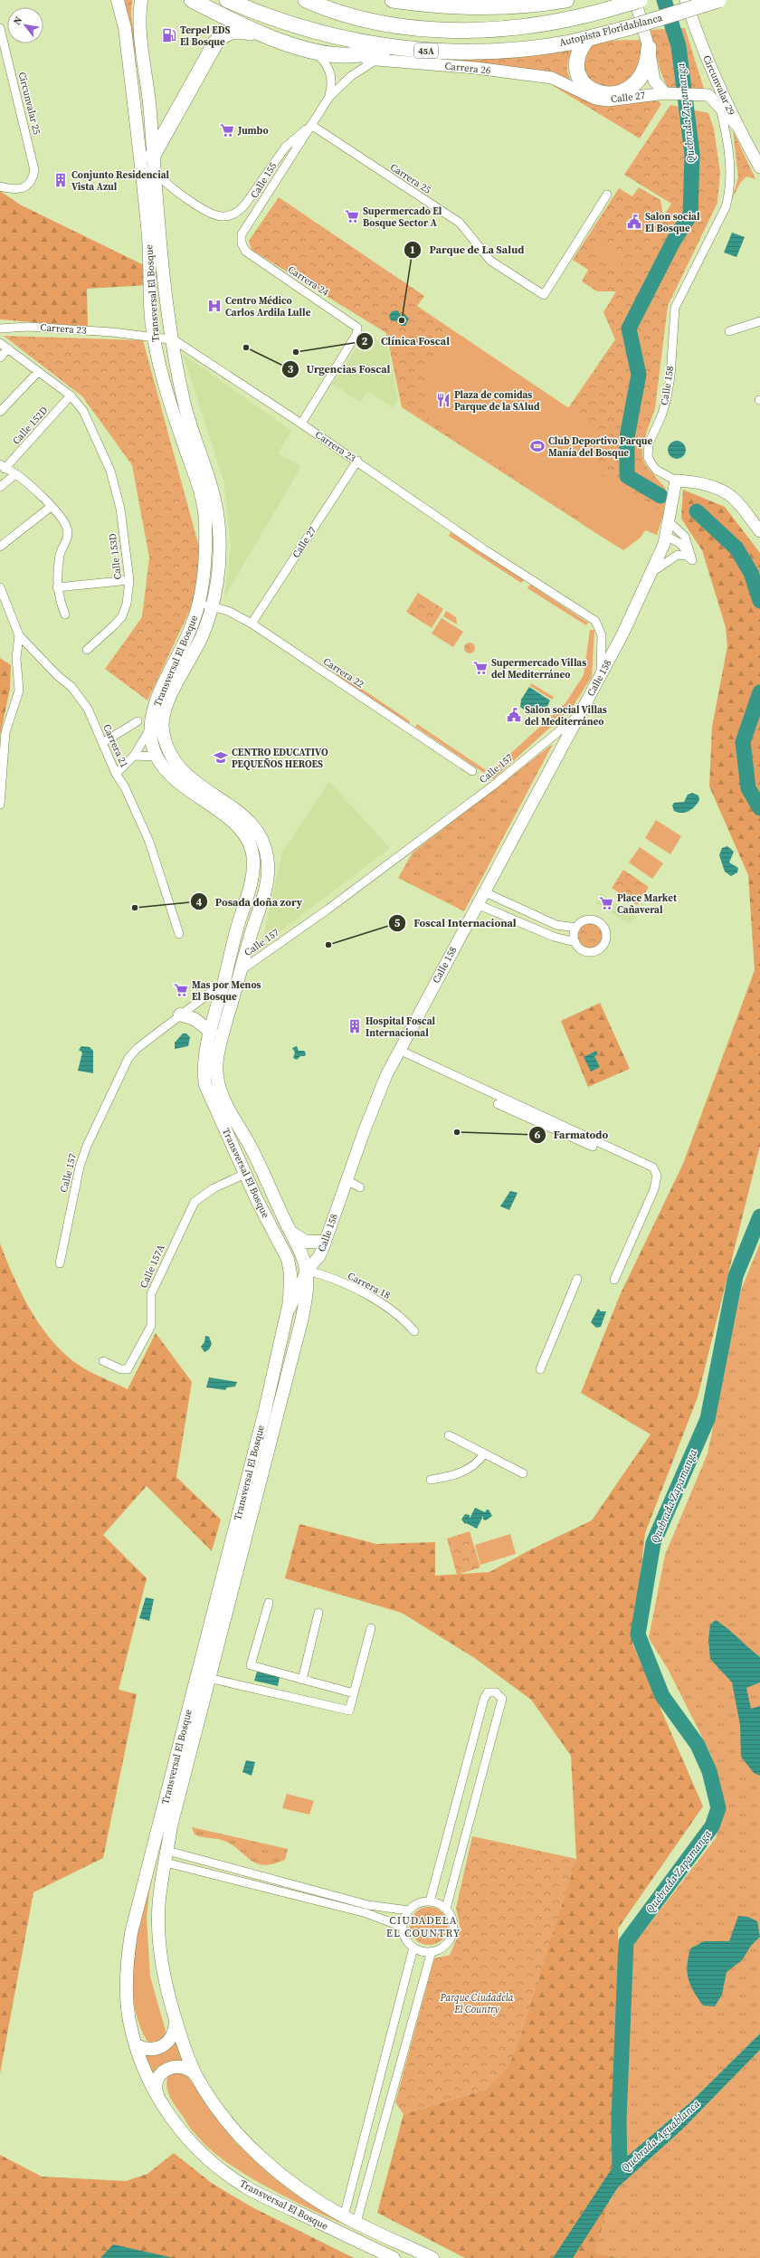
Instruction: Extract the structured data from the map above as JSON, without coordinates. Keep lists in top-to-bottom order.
{
  "streets": {
    "highway": ["Autopista Floridablanca", "45A"],
    "main road": ["Transversal El Bosque"],
    "street": [
      "Carrera 26",
      "Circunvalar 29",
      "Calle 27",
      "Circunvalar 25",
      "Carrera 25",
      "Calle 155",
      "Carrera 24",
      "Carrera 23",
      "Calle 158",
      "Calle 152D",
      "Calle 153D",
      "Carrera 22",
      "Carrera 21",
      "Calle 157",
      "Calle 157A",
      "Carrera 18"
    ]
  },
  "crossings": [
    ["Carrera 26", "Calle 27"],
    ["Carrera 26", "Calle 155"],
    ["Calle 27", "Carrera 23"],
    ["Calle 27", "Carrera 22"],
    ["Carrera 25", "Calle 155"],
    ["Calle 155", "Carrera 24"],
    ["Calle 155", "Transversal El Bosque"],
    ["Carrera 24", "Carrera 23"],
    ["Transversal El Bosque", "Carrera 23"],
    ["Transversal El Bosque", "Calle 158"],
    ["Transversal El Bosque", "Carrera 22"],
    ["Transversal El Bosque", "Calle 157"],
    ["Transversal El Bosque", "Calle 157A"],
    ["Transversal El Bosque", "Carrera 18"],
    ["Carrera 23", "Calle 158"],
    ["Calle 158", "Calle 157"],
    ["Calle 158", "Carrera 18"],
    ["Calle 152D", "Calle 153D"]
  ],
  "districts": ["CIUDADELA EL COUNTRY"],
  "water": ["Quebrada Zapamanga", "Quebrada Aguablanca"],
  "parks": ["Parque Ciudadela El Country"],
  "places": {
    "fuel station": ["Terpel EDS El Bosque"],
    "supermarket": [
      "Jumbo",
      "Supermercado El Bosque Sector A",
      "Supermercado Villas del Mediterráneo",
      "Place Market Cañaveral",
      "Mas por Menos El Bosque"
    ],
    "building": ["Conjunto Residencial Vista Azul", "Hospital Foscal Internacional"],
    "public building": ["Salon social El Bosque", "Salon social Villas del Mediterráneo"],
    "hospital": ["Centro Médico Carlos Ardila Lulle"],
    "other": [
      "Parque de La Salud",
      "Urgencias Foscal",
      "Clínica Foscal",
      "Posada doña zory",
      "Foscal Internacional",
      "Farmatodo"
    ],
    "restaurant": ["Plaza de comidas Parque de la SAlud"],
    "sports": ["Club Deportivo Parque Manía del Bosque"],
    "school or university": ["CENTRO EDUCATIVO PEQUEÑOS HEROES"]
  },
  "north": "top left"
}
